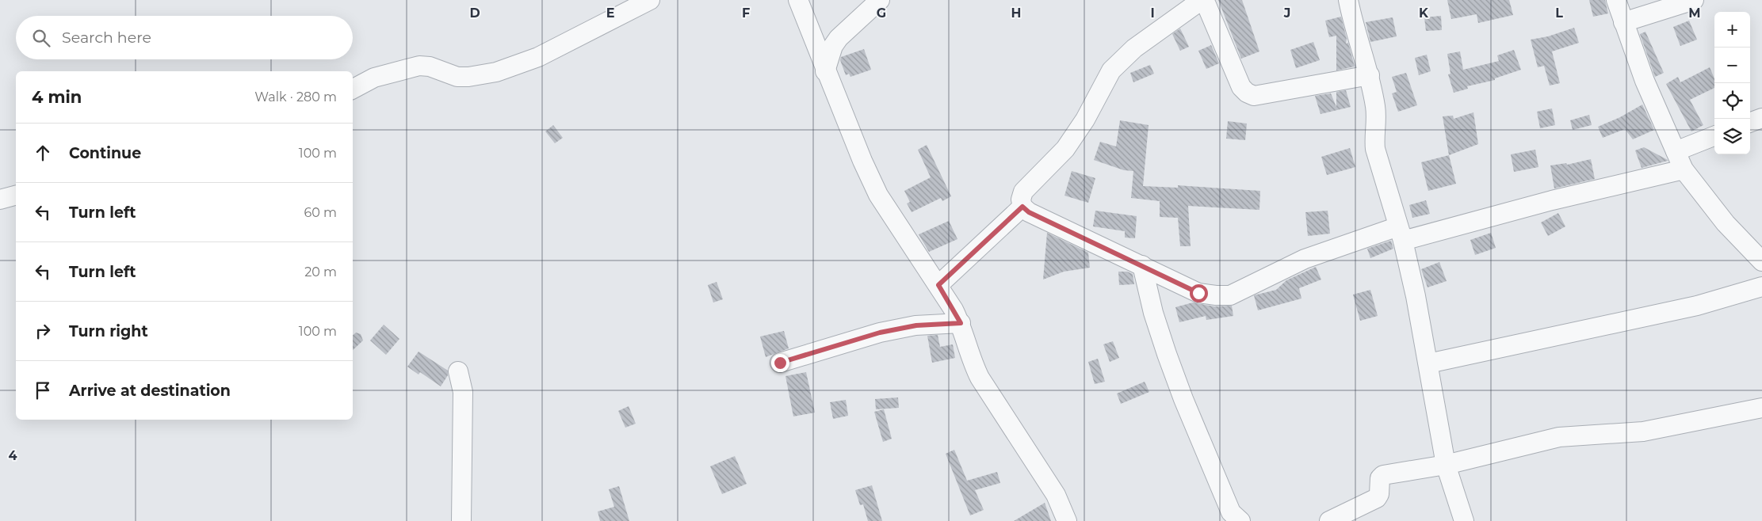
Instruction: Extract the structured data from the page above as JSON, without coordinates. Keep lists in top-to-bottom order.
{
  "page": {
    "map_buttons": ["+", "−"],
    "search": "Search here",
    "heading": ["4 min", "Walk · 280 m"],
    "list": [
      ["Continue", "100 m"],
      ["Turn left", "60 m"],
      ["Turn left", "20 m"],
      ["Turn right", "100 m"],
      "Arrive at destination"
    ]
  },
  "grid": {
    "columns": [
      "D",
      "E",
      "F",
      "G",
      "H",
      "I",
      "J",
      "K",
      "L",
      "M"
    ],
    "rows": ["4"]
  }
}
